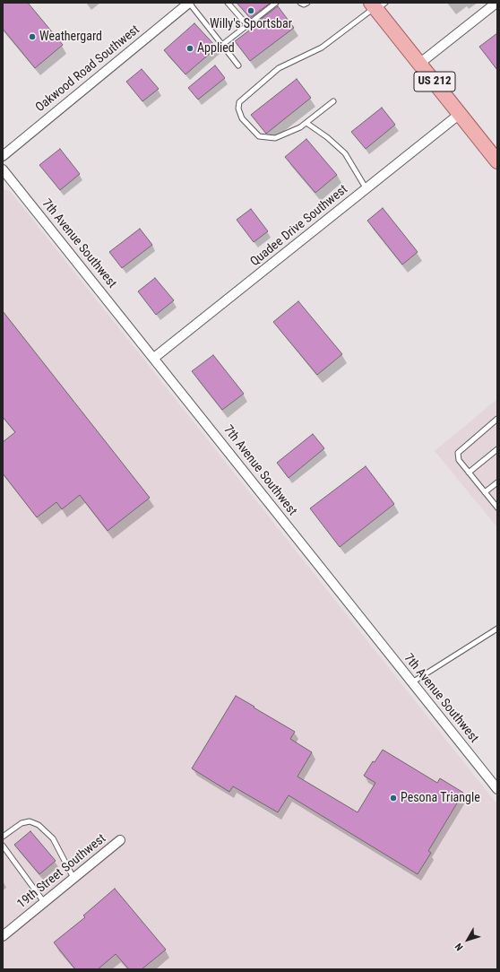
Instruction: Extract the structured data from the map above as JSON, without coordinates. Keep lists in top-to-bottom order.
{
  "streets": {
    "main road": ["US 212"],
    "street": [
      "Oakwood Road Southwest",
      "Quadee Drive Southwest",
      "7th Avenue Southwest",
      "19th Street Southwest"
    ]
  },
  "crossings": [
    ["US 212", "Quadee Drive Southwest"],
    ["Quadee Drive Southwest", "7th Avenue Southwest"]
  ],
  "places": [
    "Willy's Sportsbar",
    "Weathergard",
    "Applied",
    "Pesona Triangle"
  ],
  "north": "bottom left"
}
